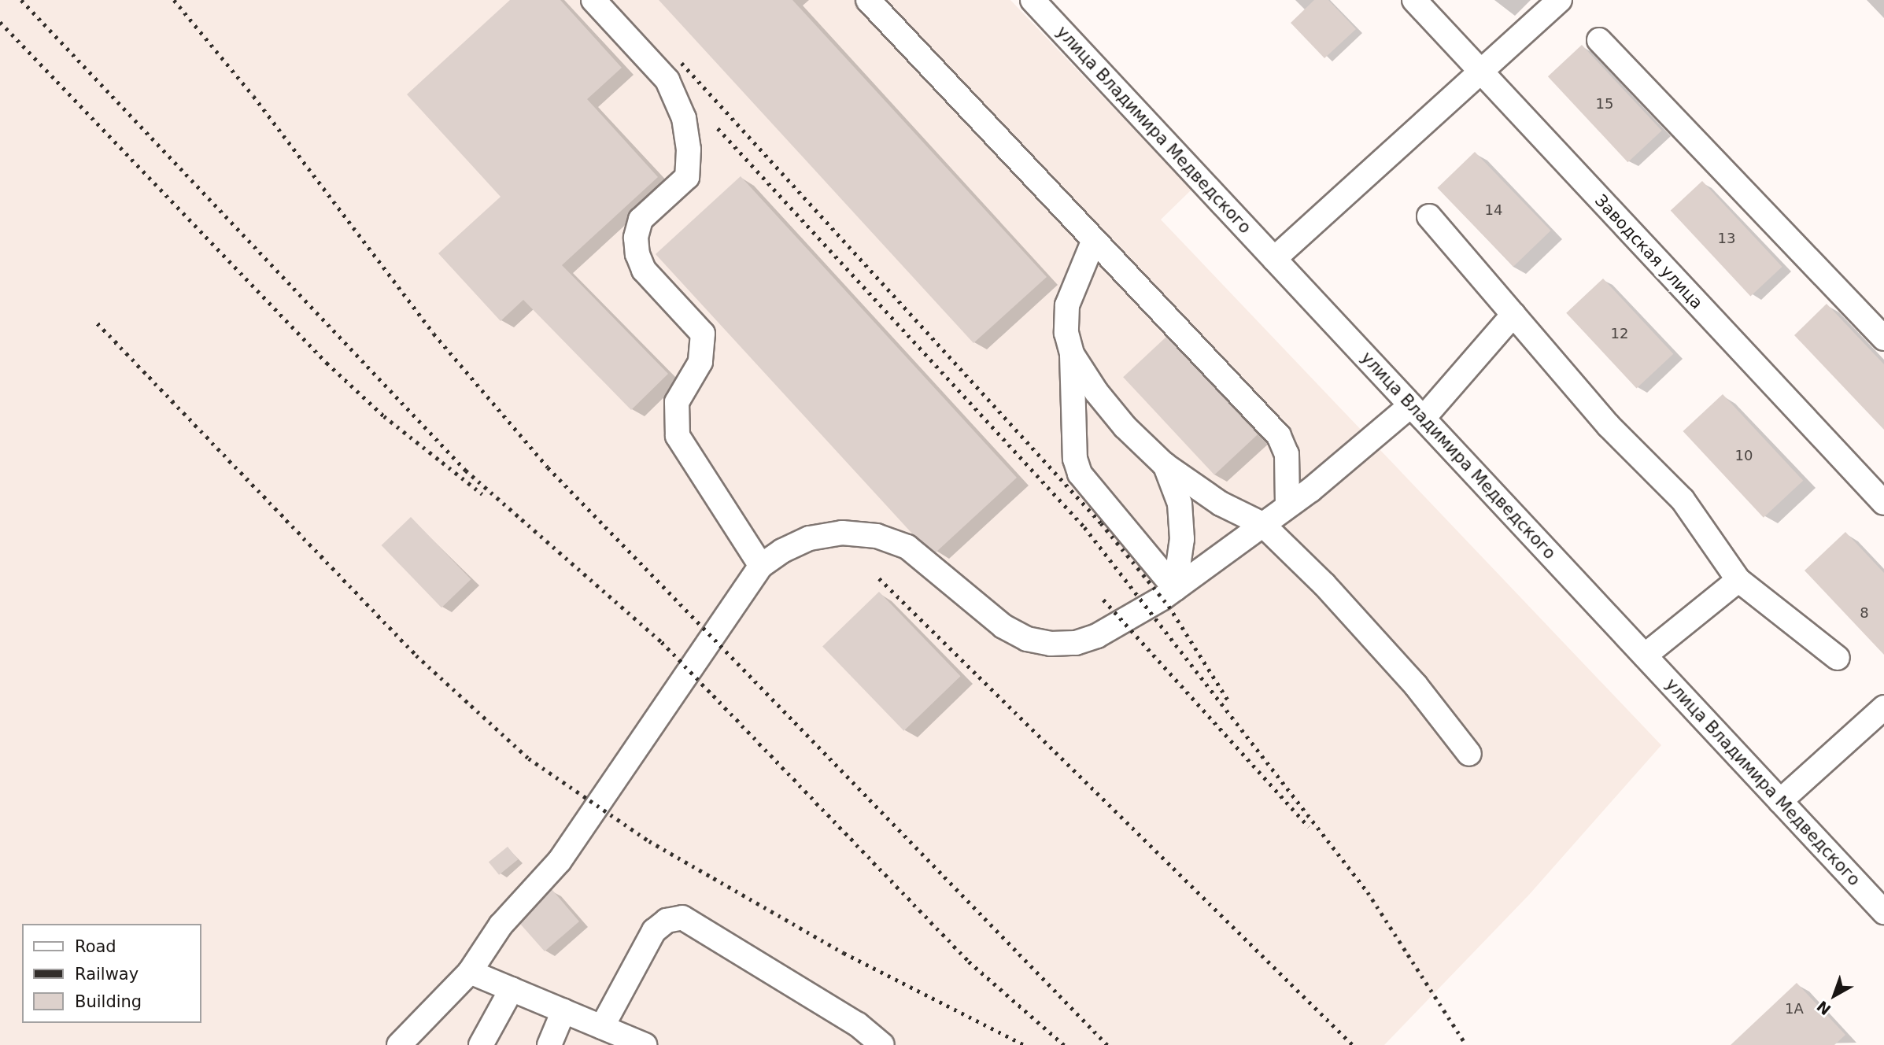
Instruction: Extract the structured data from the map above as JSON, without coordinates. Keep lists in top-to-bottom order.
{
  "streets": {
    "street": ["улица Владимира Медведского", "Заводская улица"]
  },
  "house_numbers": [
    "15",
    "14",
    "13",
    "12",
    "10",
    "8",
    "1А"
  ],
  "legend": ["Road", "Railway", "Building"],
  "north": "bottom left"
}
